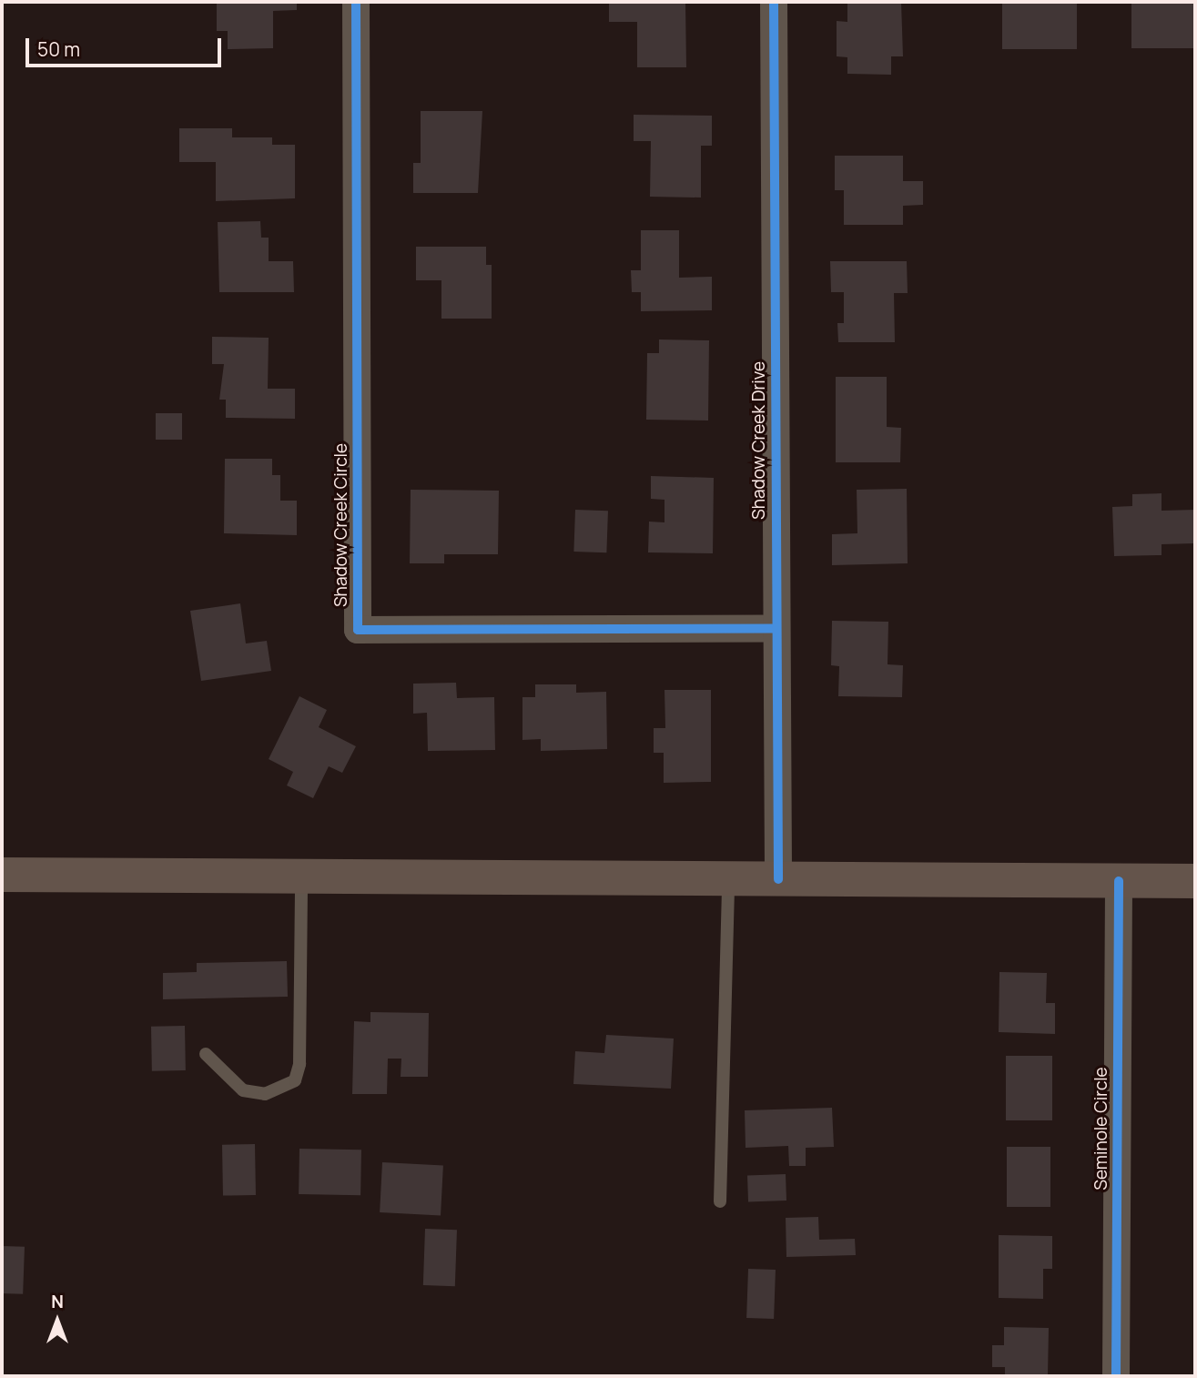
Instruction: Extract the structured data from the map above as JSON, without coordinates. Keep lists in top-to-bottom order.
{
  "streets": {
    "street": ["Shadow Creek Drive", "Shadow Creek Circle", "Seminole Circle"]
  },
  "crossings": [
    ["Shadow Creek Drive", "Shadow Creek Circle"]
  ],
  "scale_bar": "50 m",
  "north": "top"
}
